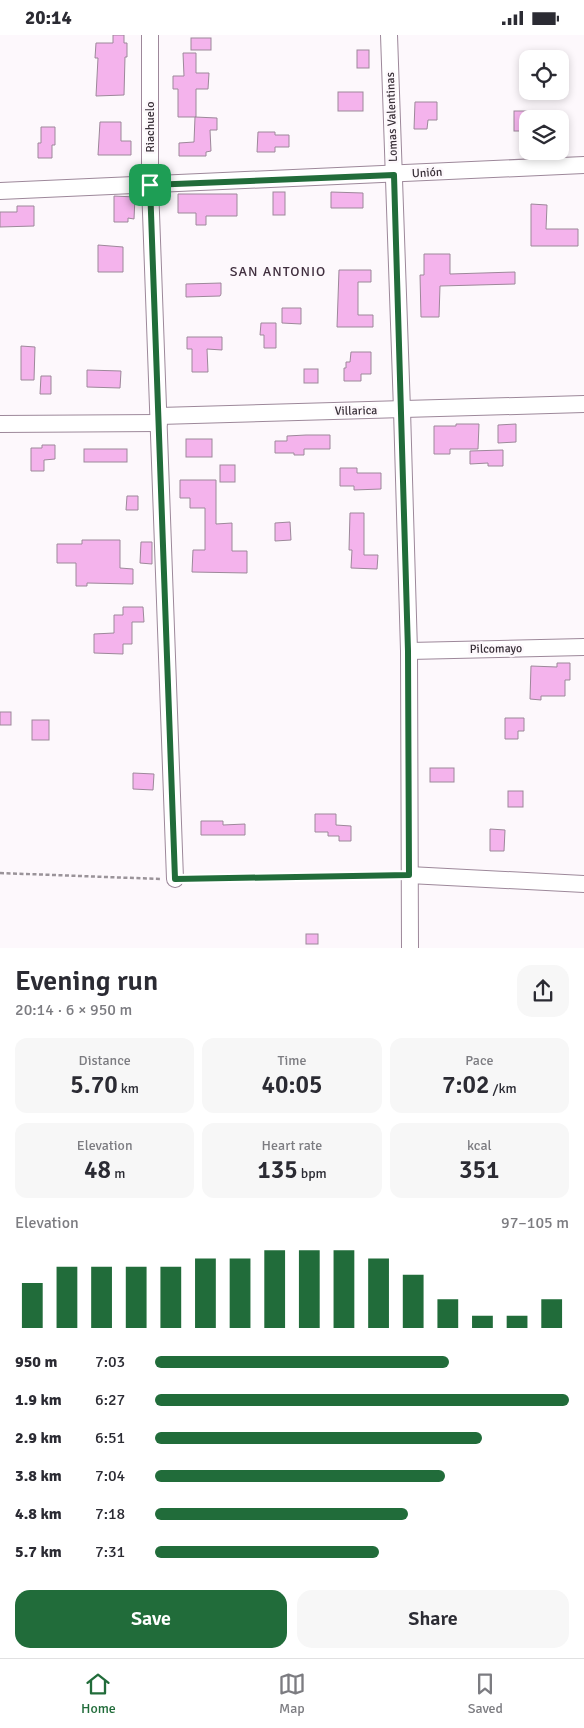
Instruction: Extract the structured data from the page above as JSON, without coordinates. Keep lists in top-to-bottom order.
{
  "streets": {
    "street": [
      "Lomas Valentinas",
      "Riachuelo",
      "Unión",
      "Villarica",
      "Pilcomayo"
    ]
  },
  "crossings": [
    ["Lomas Valentinas", "Unión"],
    ["Lomas Valentinas", "Villarica"],
    ["Lomas Valentinas", "Pilcomayo"],
    ["Riachuelo", "Unión"],
    ["Riachuelo", "Villarica"]
  ],
  "districts": ["SAN ANTONIO"],
  "page": {
    "status": "20:14",
    "heading": ["Evening run", "20:14 · 6 × 950 m"],
    "stats": [
      ["Distance", "5.70 km"],
      ["Time", "40:05"],
      ["Pace", "7:02 /km"],
      ["Elevation", "48 m"],
      ["Heart rate", "135 bpm"],
      ["kcal", "351"]
    ],
    "chart": ["Elevation", "97–105 m"],
    "list": [
      {
        "name": "950 m",
        "note": "7:03"
      },
      {
        "name": "1.9 km",
        "note": "6:27"
      },
      {
        "name": "2.9 km",
        "note": "6:51"
      },
      {
        "name": "3.8 km",
        "note": "7:04"
      },
      {
        "name": "4.8 km",
        "note": "7:18"
      },
      {
        "name": "5.7 km",
        "note": "7:31"
      }
    ],
    "buttons": ["Save", "Share"],
    "tabs": ["Home", "Map", "Saved"]
  }
}
